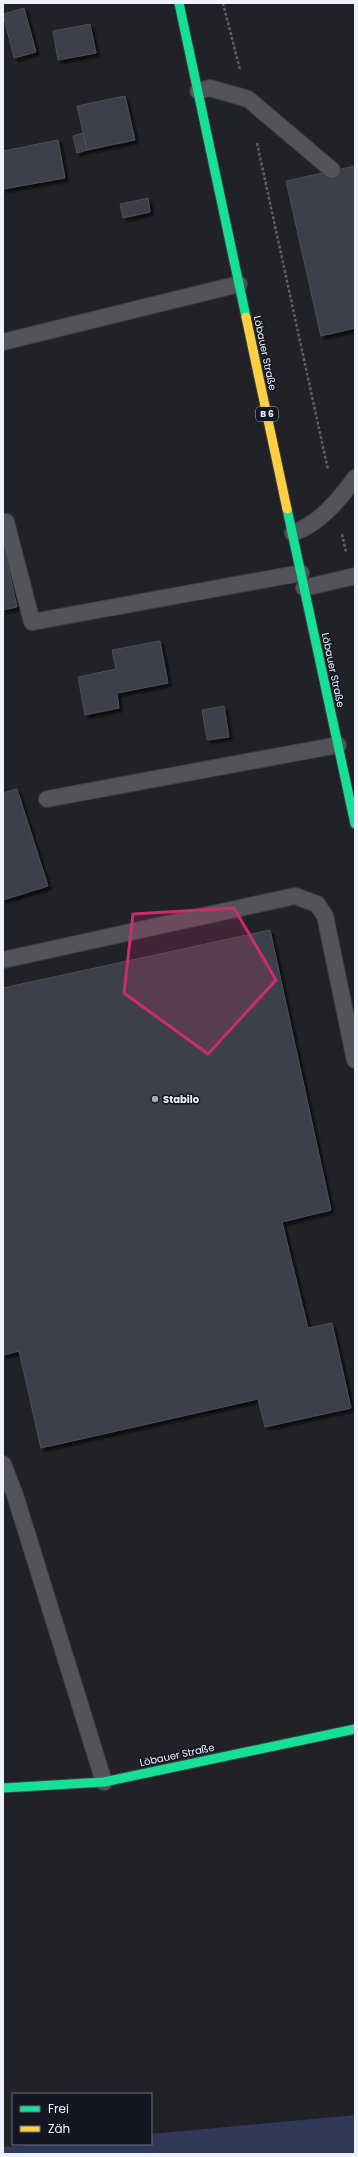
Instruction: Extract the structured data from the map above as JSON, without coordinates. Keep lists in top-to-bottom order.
{
  "streets": {
    "main road": ["Löbauer Straße", "B 6"]
  },
  "places": ["Stabilo"],
  "legend": ["Frei", "Zäh"]
}
